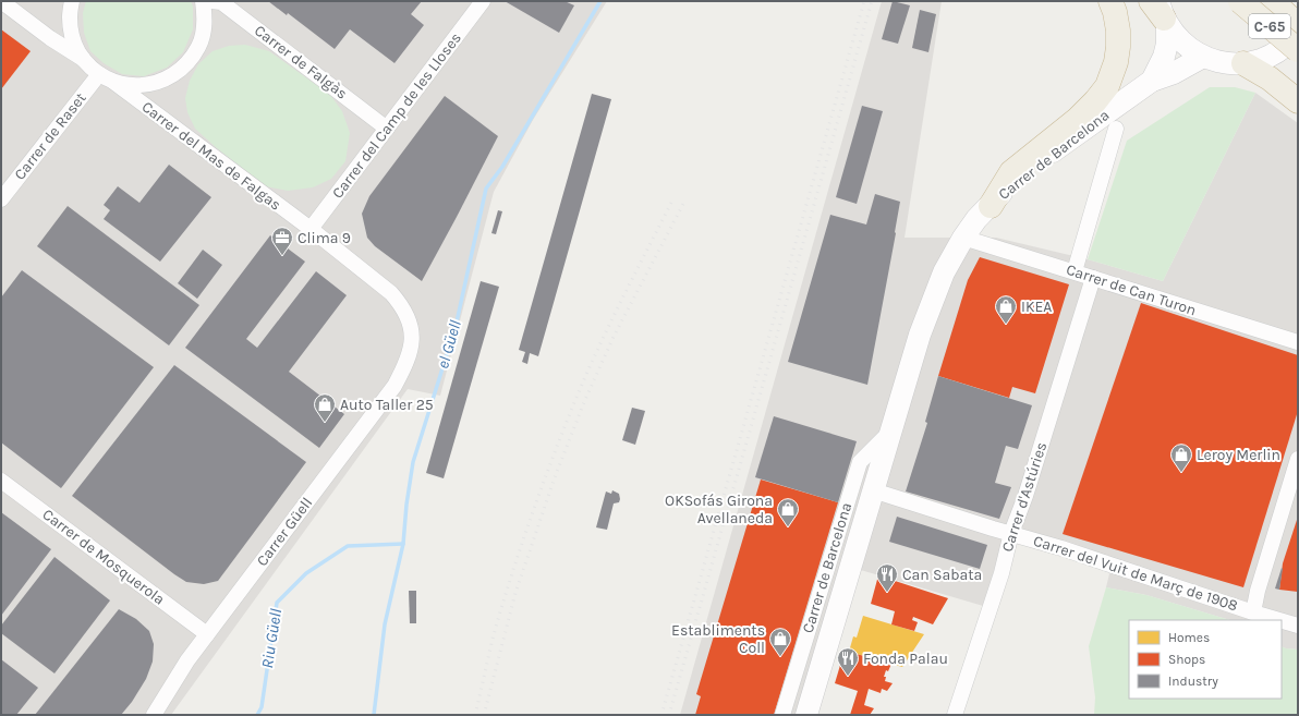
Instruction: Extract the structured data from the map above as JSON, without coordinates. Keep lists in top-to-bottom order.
{
  "streets": {
    "highway": ["C-65"],
    "main road": ["Carrer de Barcelona"],
    "street": [
      "Carrer de Falgàs",
      "Carrer del Camp de les Lloses",
      "Carrer de Raset",
      "Carrer del Mas de Falgas",
      "Carrer de Can Turon",
      "Carrer d'Astúries",
      "Carrer Güell",
      "Carrer de Mosquerola",
      "Carrer del Vuit de Març de 1908"
    ]
  },
  "crossings": [
    ["Carrer de Falgàs", "Carrer del Camp de les Lloses"],
    ["Carrer del Camp de les Lloses", "Carrer del Mas de Falgas"],
    ["Carrer del Camp de les Lloses", "Carrer Güell"],
    ["Carrer de Barcelona", "Carrer de Can Turon"],
    ["Carrer de Barcelona", "Carrer del Vuit de Març de 1908"],
    ["Carrer del Mas de Falgas", "Carrer Güell"],
    ["Carrer de Can Turon", "Carrer d'Astúries"],
    ["Carrer d'Astúries", "Carrer del Vuit de Març de 1908"],
    ["Carrer Güell", "Carrer de Mosquerola"]
  ],
  "water": ["el Güell", "Riu Güell"],
  "places": {
    "office": ["Clima 9"],
    "shop": [
      "IKEA",
      "Auto Taller 25",
      "Leroy Merlin",
      "OKSofás Girona Avellaneda",
      "Establiments Coll"
    ],
    "restaurant": ["Can Sabata", "Fonda Palau"]
  },
  "legend": ["Homes", "Shops", "Industry"]
}
